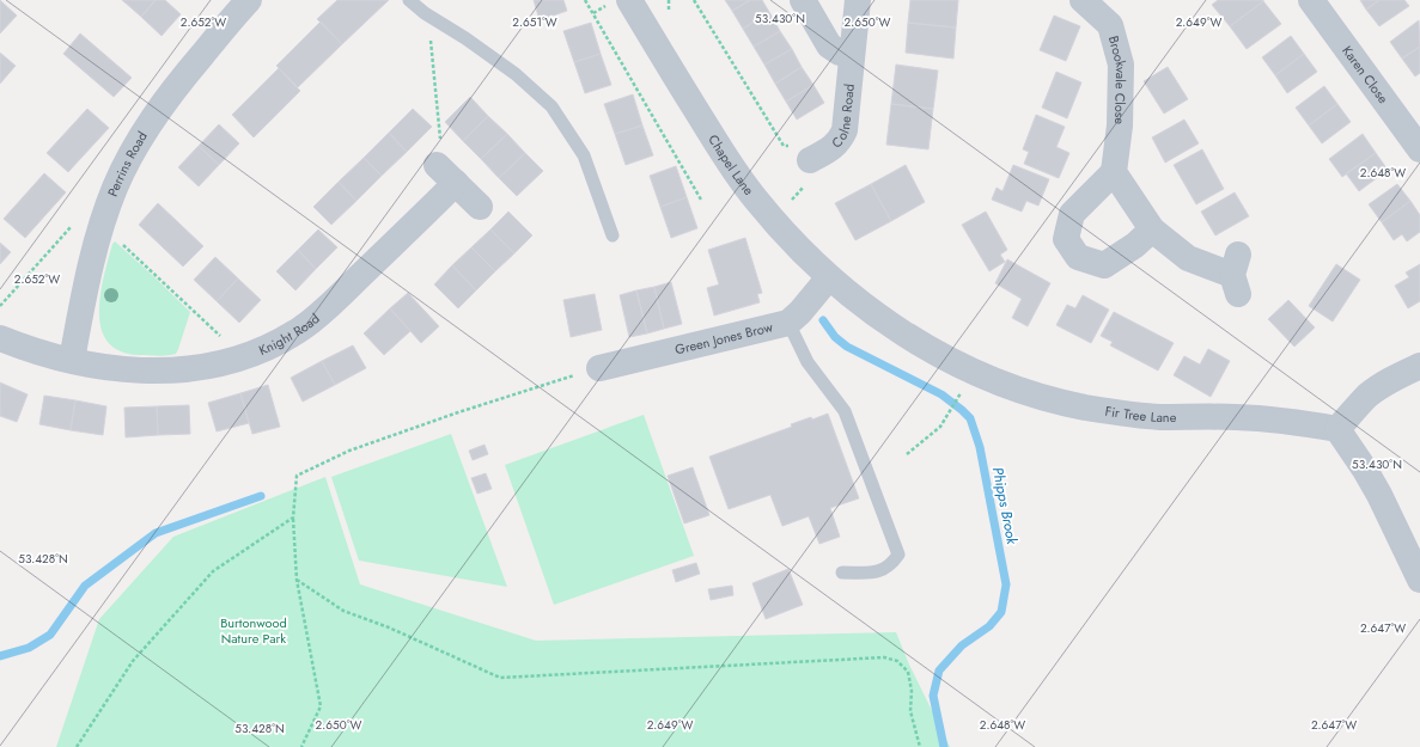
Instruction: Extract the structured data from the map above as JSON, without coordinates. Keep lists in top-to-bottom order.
{
  "streets": {
    "street": [
      "Karen Close",
      "Brookvale Close",
      "Colne Road",
      "Perrins Road",
      "Chapel Lane",
      "Knight Road",
      "Green Jones Brow",
      "Fir Tree Lane"
    ]
  },
  "crossings": [
    ["Perrins Road", "Knight Road"],
    ["Chapel Lane", "Green Jones Brow"],
    ["Chapel Lane", "Fir Tree Lane"]
  ],
  "water": ["Phipps Brook"],
  "parks": ["Burtonwood Nature Park"],
  "coordinates": [
    "53.430°N",
    "2.652°W",
    "2.651°W",
    "2.650°W",
    "2.649°W",
    "2.648°W",
    "53.428°N",
    "2.647°W"
  ]
}
